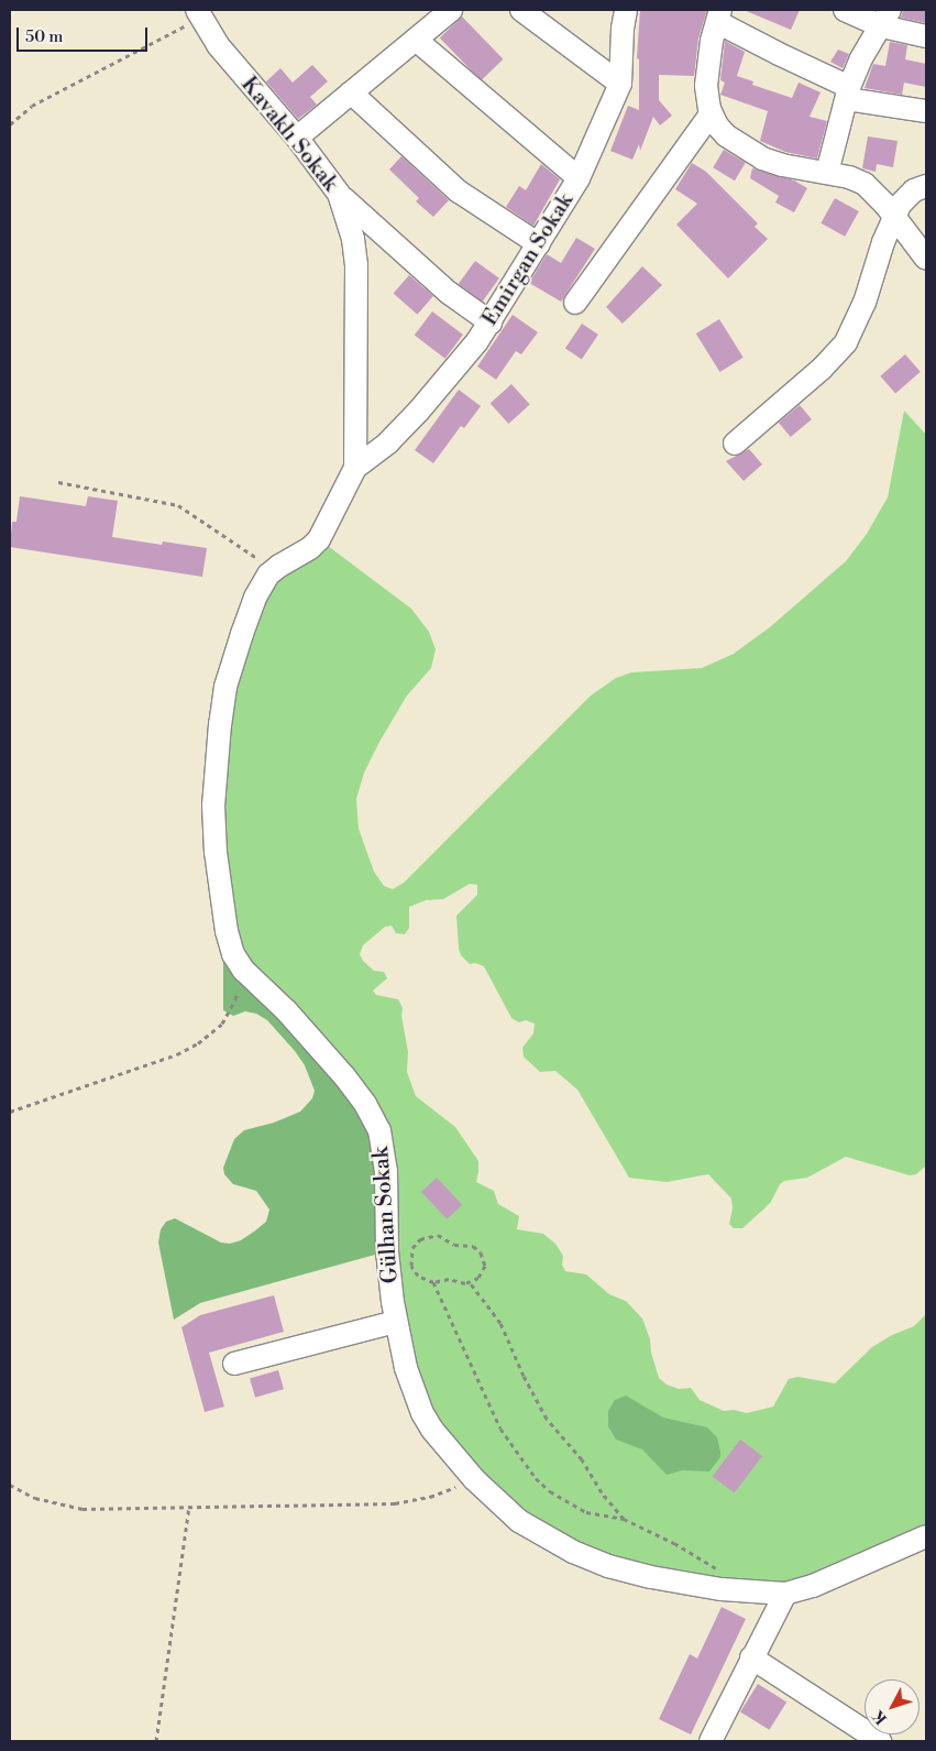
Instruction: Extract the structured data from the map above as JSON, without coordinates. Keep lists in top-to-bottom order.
{
  "streets": {
    "street": ["Kavaklı Sokak", "Emirgan Sokak", "Gülhan Sokak"]
  },
  "crossings": [
    ["Kavaklı Sokak", "Emirgan Sokak"],
    ["Kavaklı Sokak", "Gülhan Sokak"],
    ["Emirgan Sokak", "Gülhan Sokak"]
  ],
  "scale_bar": "50 m",
  "north": "bottom left"
}
